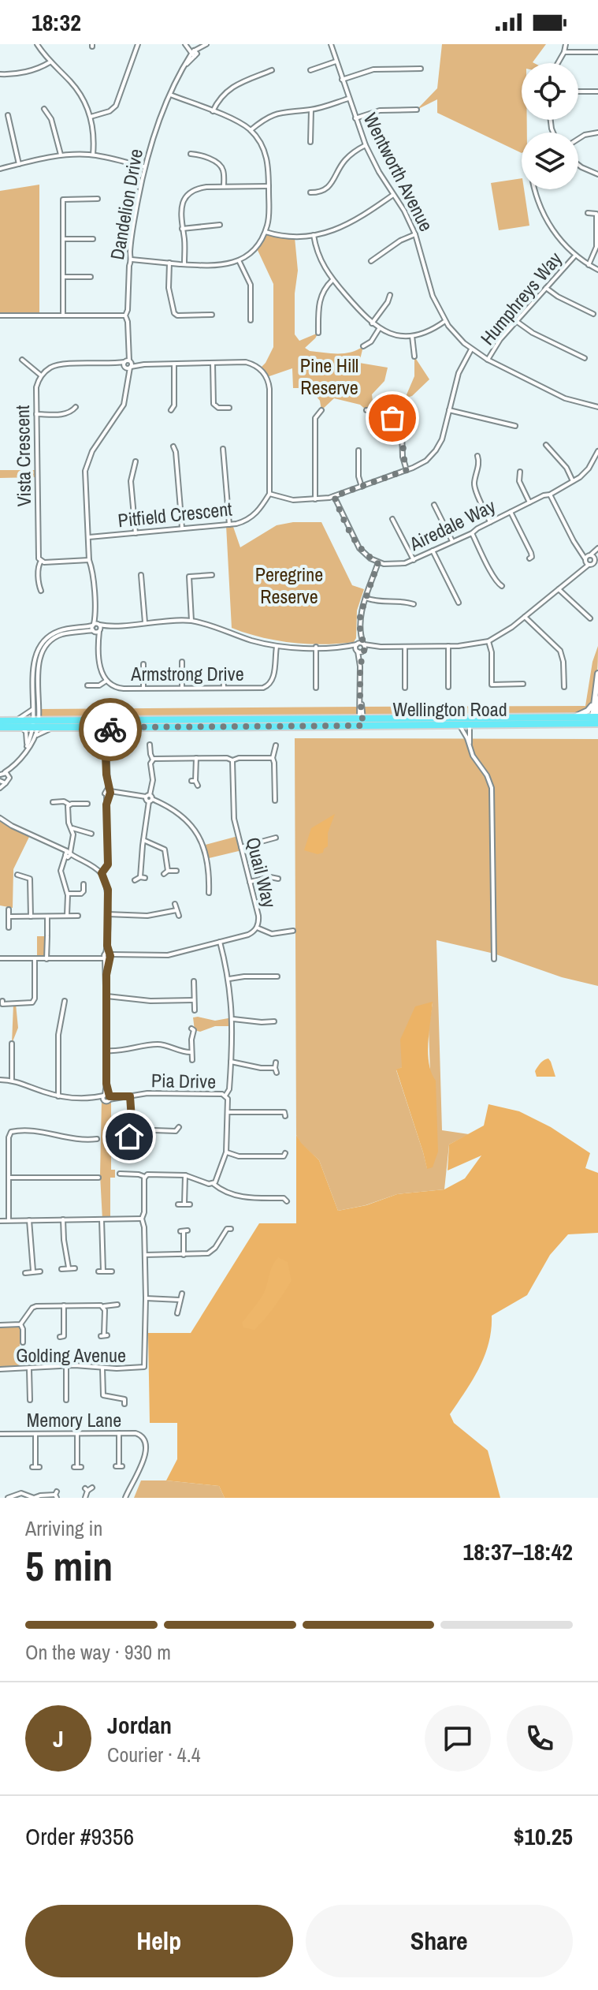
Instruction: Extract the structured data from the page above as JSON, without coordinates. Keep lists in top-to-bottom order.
{
  "streets": {
    "main road": ["Wellington Road"],
    "street": [
      "Wentworth Avenue",
      "Dandelion Drive",
      "Humphreys Way",
      "Vista Crescent",
      "Pitfield Crescent",
      "Airedale Way",
      "Armstrong Drive",
      "Quail Way",
      "Pia Drive",
      "Golding Avenue",
      "Memory Lane"
    ]
  },
  "crossings": [
    ["Wentworth Avenue", "Humphreys Way"],
    ["Dandelion Drive", "Pitfield Crescent"]
  ],
  "parks": ["Pine Hill Reserve", "Peregrine Reserve"],
  "page": {
    "status": "18:32",
    "heading": ["5 min", "Arriving in", "18:37–18:42"],
    "panel": [
      "Jordan",
      "Courier · 4.4",
      "Order #9356",
      "$10.25"
    ],
    "bar": "On the way · 930 m",
    "round": "J",
    "buttons": ["Help", "Share"]
  }
}
